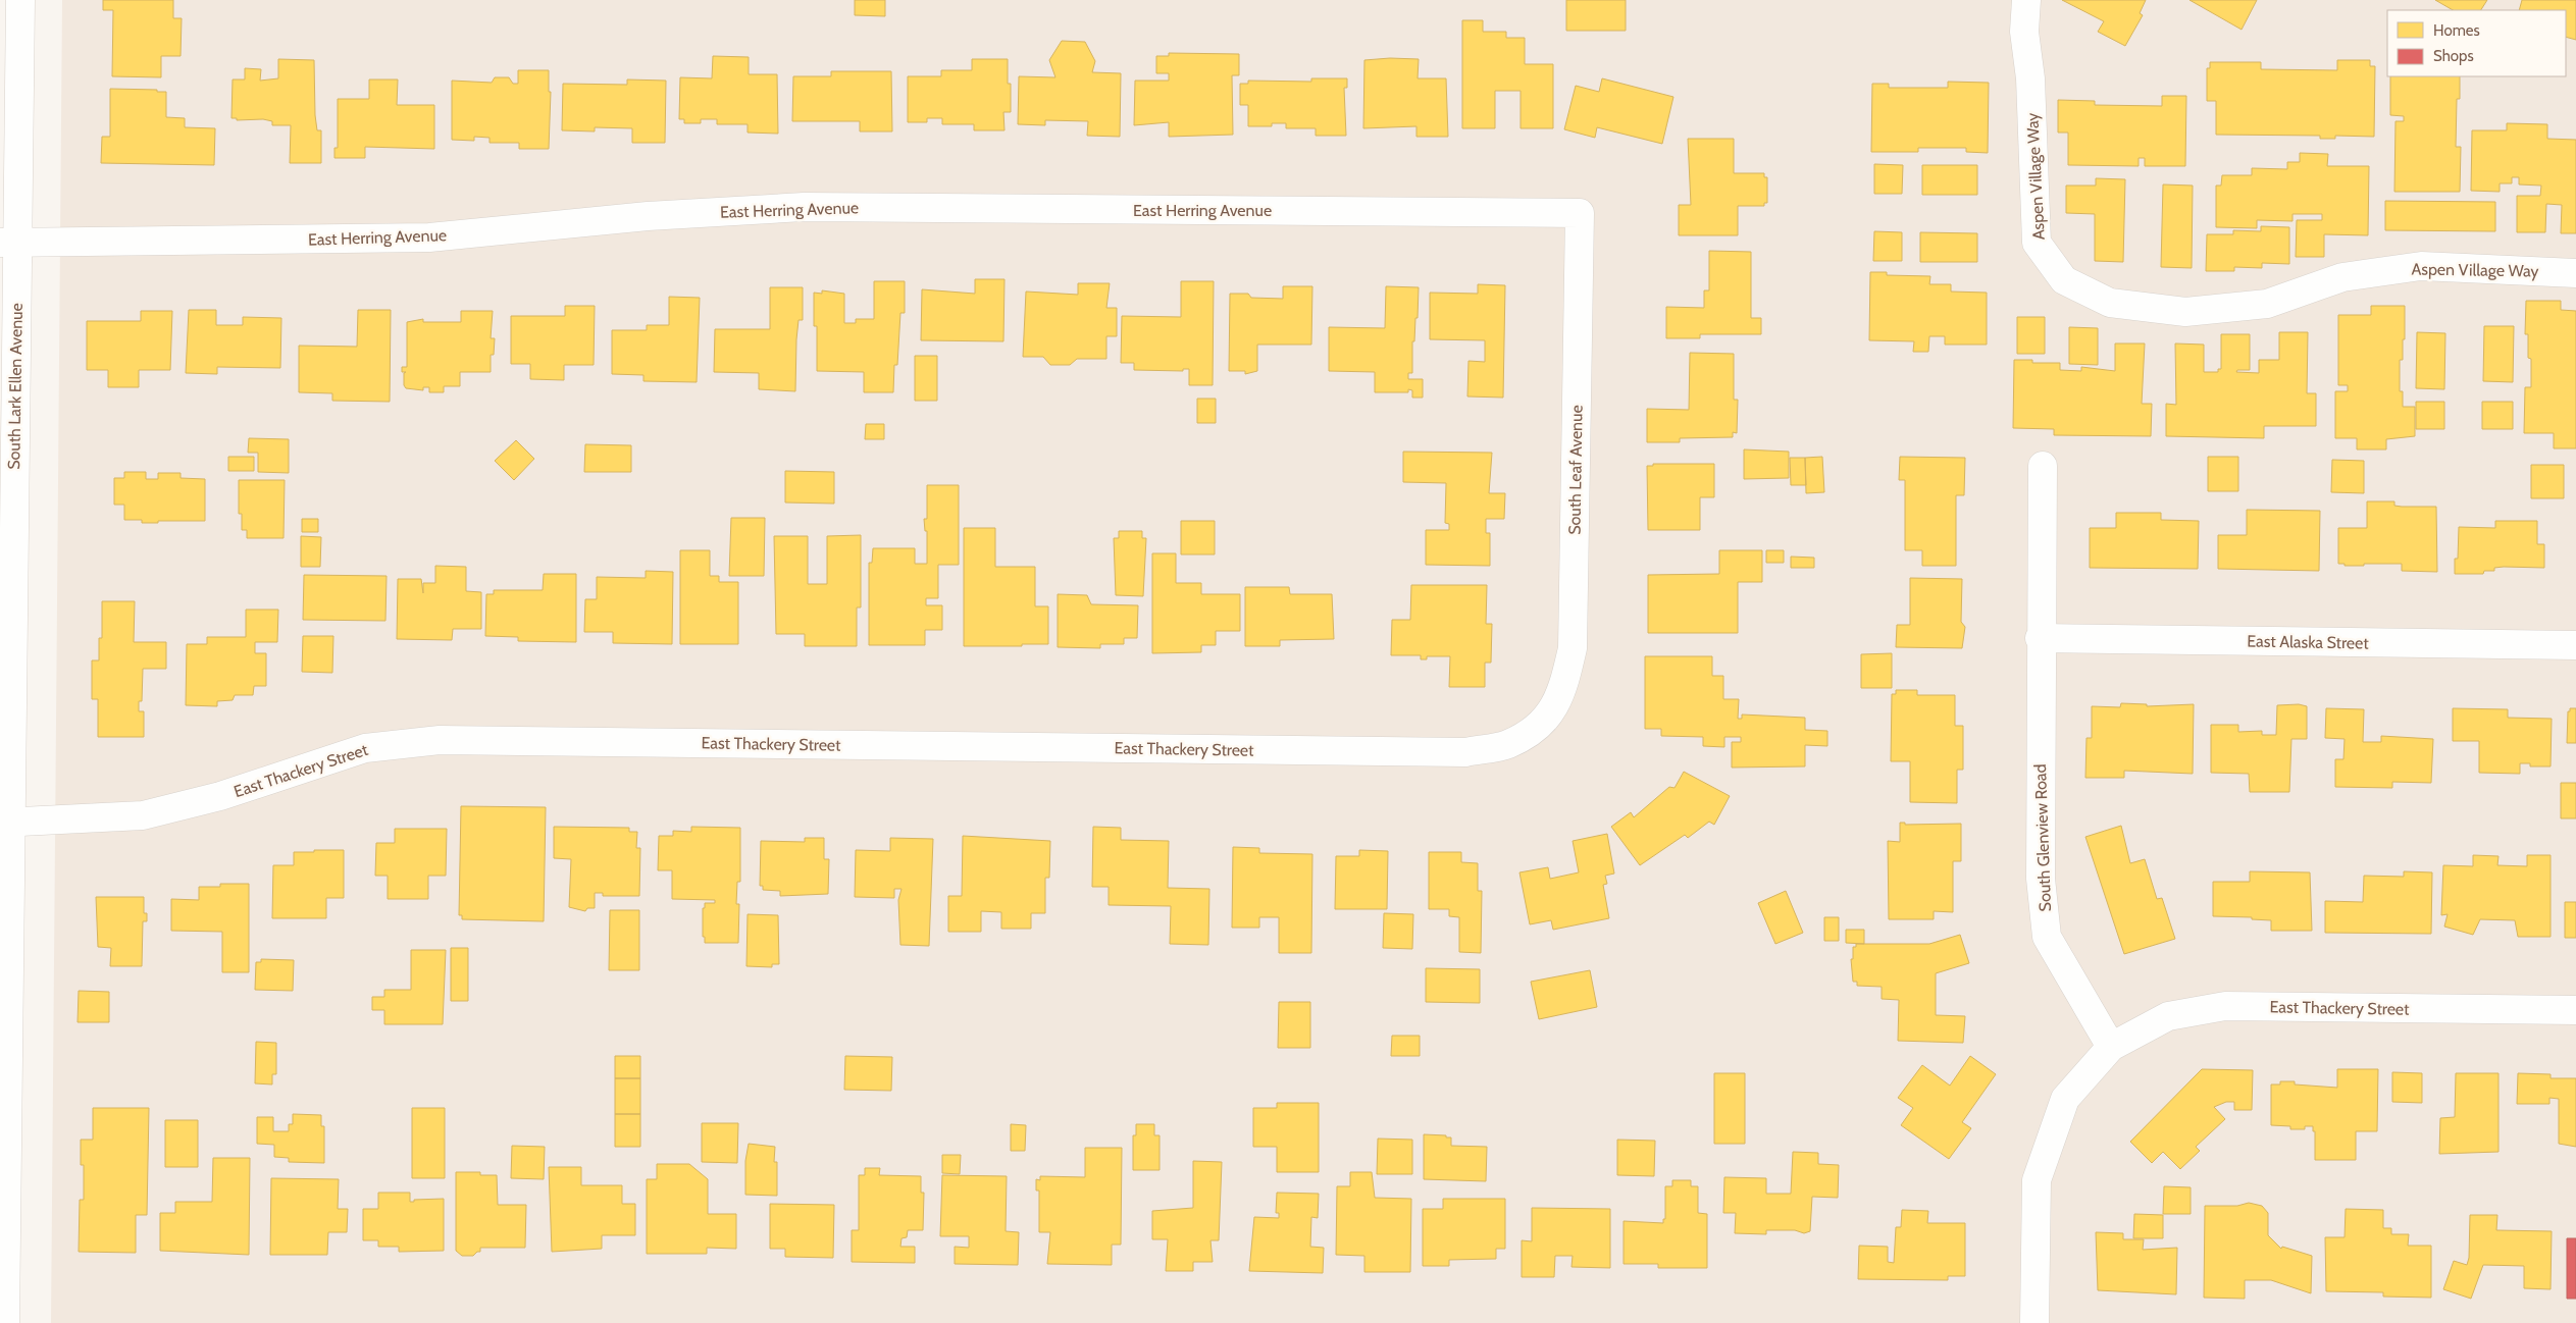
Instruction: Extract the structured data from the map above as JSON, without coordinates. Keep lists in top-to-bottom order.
{
  "streets": {
    "street": [
      "Aspen Village Way",
      "East Herring Avenue",
      "South Lark Ellen Avenue",
      "South Leaf Avenue",
      "East Alaska Street",
      "East Thackery Street",
      "South Glenview Road"
    ]
  },
  "crossings": [
    ["East Herring Avenue", "South Lark Ellen Avenue"],
    ["East Herring Avenue", "South Leaf Avenue"],
    ["South Lark Ellen Avenue", "East Thackery Street"],
    ["South Leaf Avenue", "East Thackery Street"],
    ["East Alaska Street", "South Glenview Road"],
    ["East Thackery Street", "South Glenview Road"]
  ],
  "legend": ["Homes", "Shops"]
}
